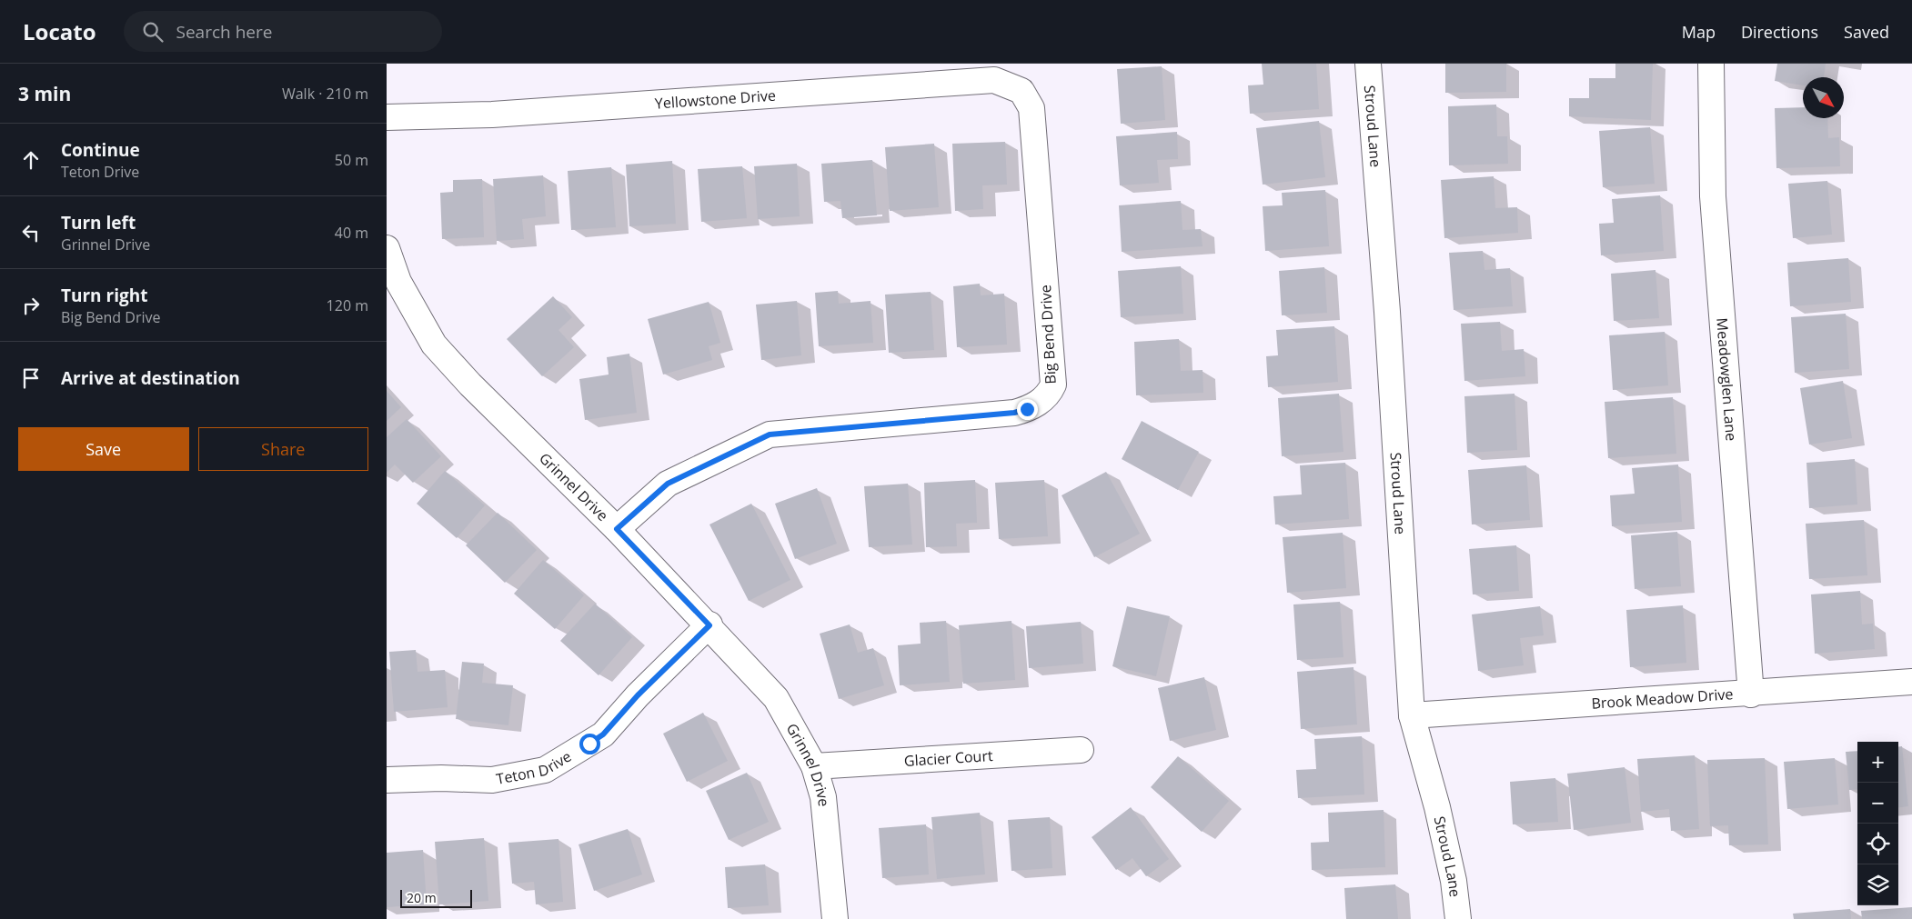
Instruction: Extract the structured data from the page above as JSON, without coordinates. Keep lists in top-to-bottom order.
{
  "streets": {
    "street": [
      "Yellowstone Drive",
      "Stroud Lane",
      "Big Bend Drive",
      "Meadowglen Lane",
      "Grinnel Drive",
      "Brook Meadow Drive",
      "Glacier Court",
      "Teton Drive"
    ]
  },
  "crossings": [
    ["Yellowstone Drive", "Big Bend Drive"],
    ["Stroud Lane", "Brook Meadow Drive"],
    ["Big Bend Drive", "Grinnel Drive"],
    ["Meadowglen Lane", "Brook Meadow Drive"],
    ["Grinnel Drive", "Glacier Court"],
    ["Grinnel Drive", "Teton Drive"]
  ],
  "scale_bar": "20 m",
  "north": "bottom right",
  "page": {
    "header": "Locato",
    "search": "Search here",
    "nav": ["Map", "Directions", "Saved"],
    "heading": ["3 min", "Walk · 210 m"],
    "list": [
      ["Continue", "Teton Drive", "50 m"],
      ["Turn left", "Grinnel Drive", "40 m"],
      ["Turn right", "Big Bend Drive", "120 m"],
      "Arrive at destination"
    ],
    "buttons": ["Save", "Share"],
    "map_buttons": ["+", "−"],
    "scale": "20 m"
  }
}
